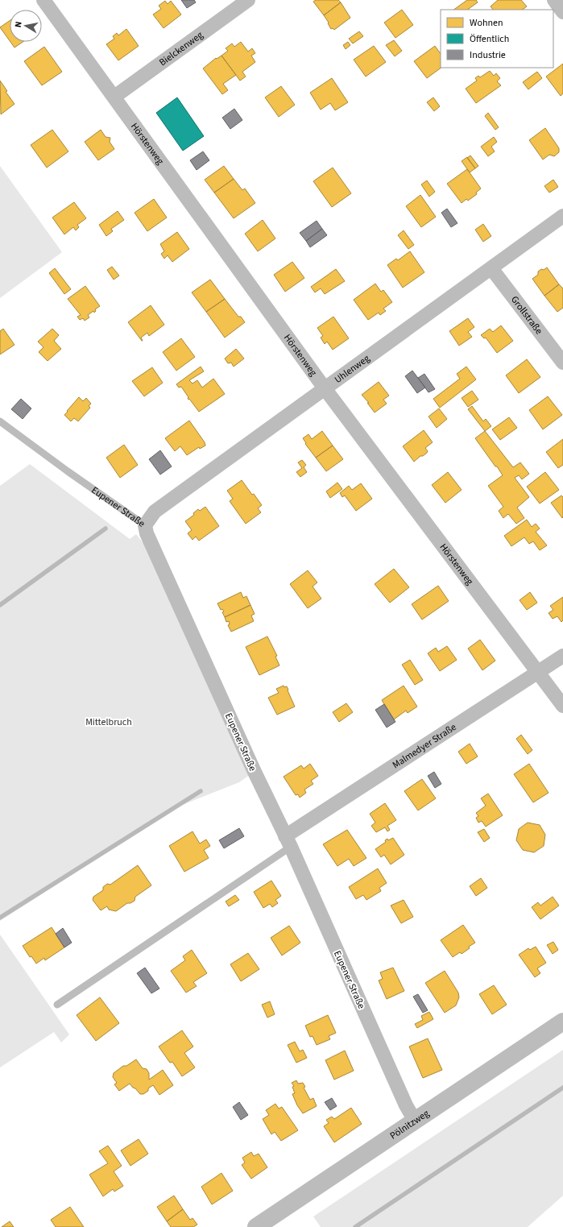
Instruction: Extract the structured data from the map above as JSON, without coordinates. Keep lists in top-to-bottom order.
{
  "streets": {
    "street": [
      "Bielckenweg",
      "Hörstenweg",
      "Grollstraße",
      "Uhlenweg",
      "Eupener Straße",
      "Malmedyer Straße",
      "Pölnitzweg"
    ]
  },
  "crossings": [
    ["Bielckenweg", "Hörstenweg"],
    ["Hörstenweg", "Uhlenweg"],
    ["Hörstenweg", "Malmedyer Straße"],
    ["Grollstraße", "Uhlenweg"],
    ["Uhlenweg", "Eupener Straße"],
    ["Eupener Straße", "Malmedyer Straße"],
    ["Eupener Straße", "Pölnitzweg"]
  ],
  "parks": ["Mittelbruch"],
  "legend": ["Wohnen", "Öffentlich", "Industrie"],
  "north": "left"
}
